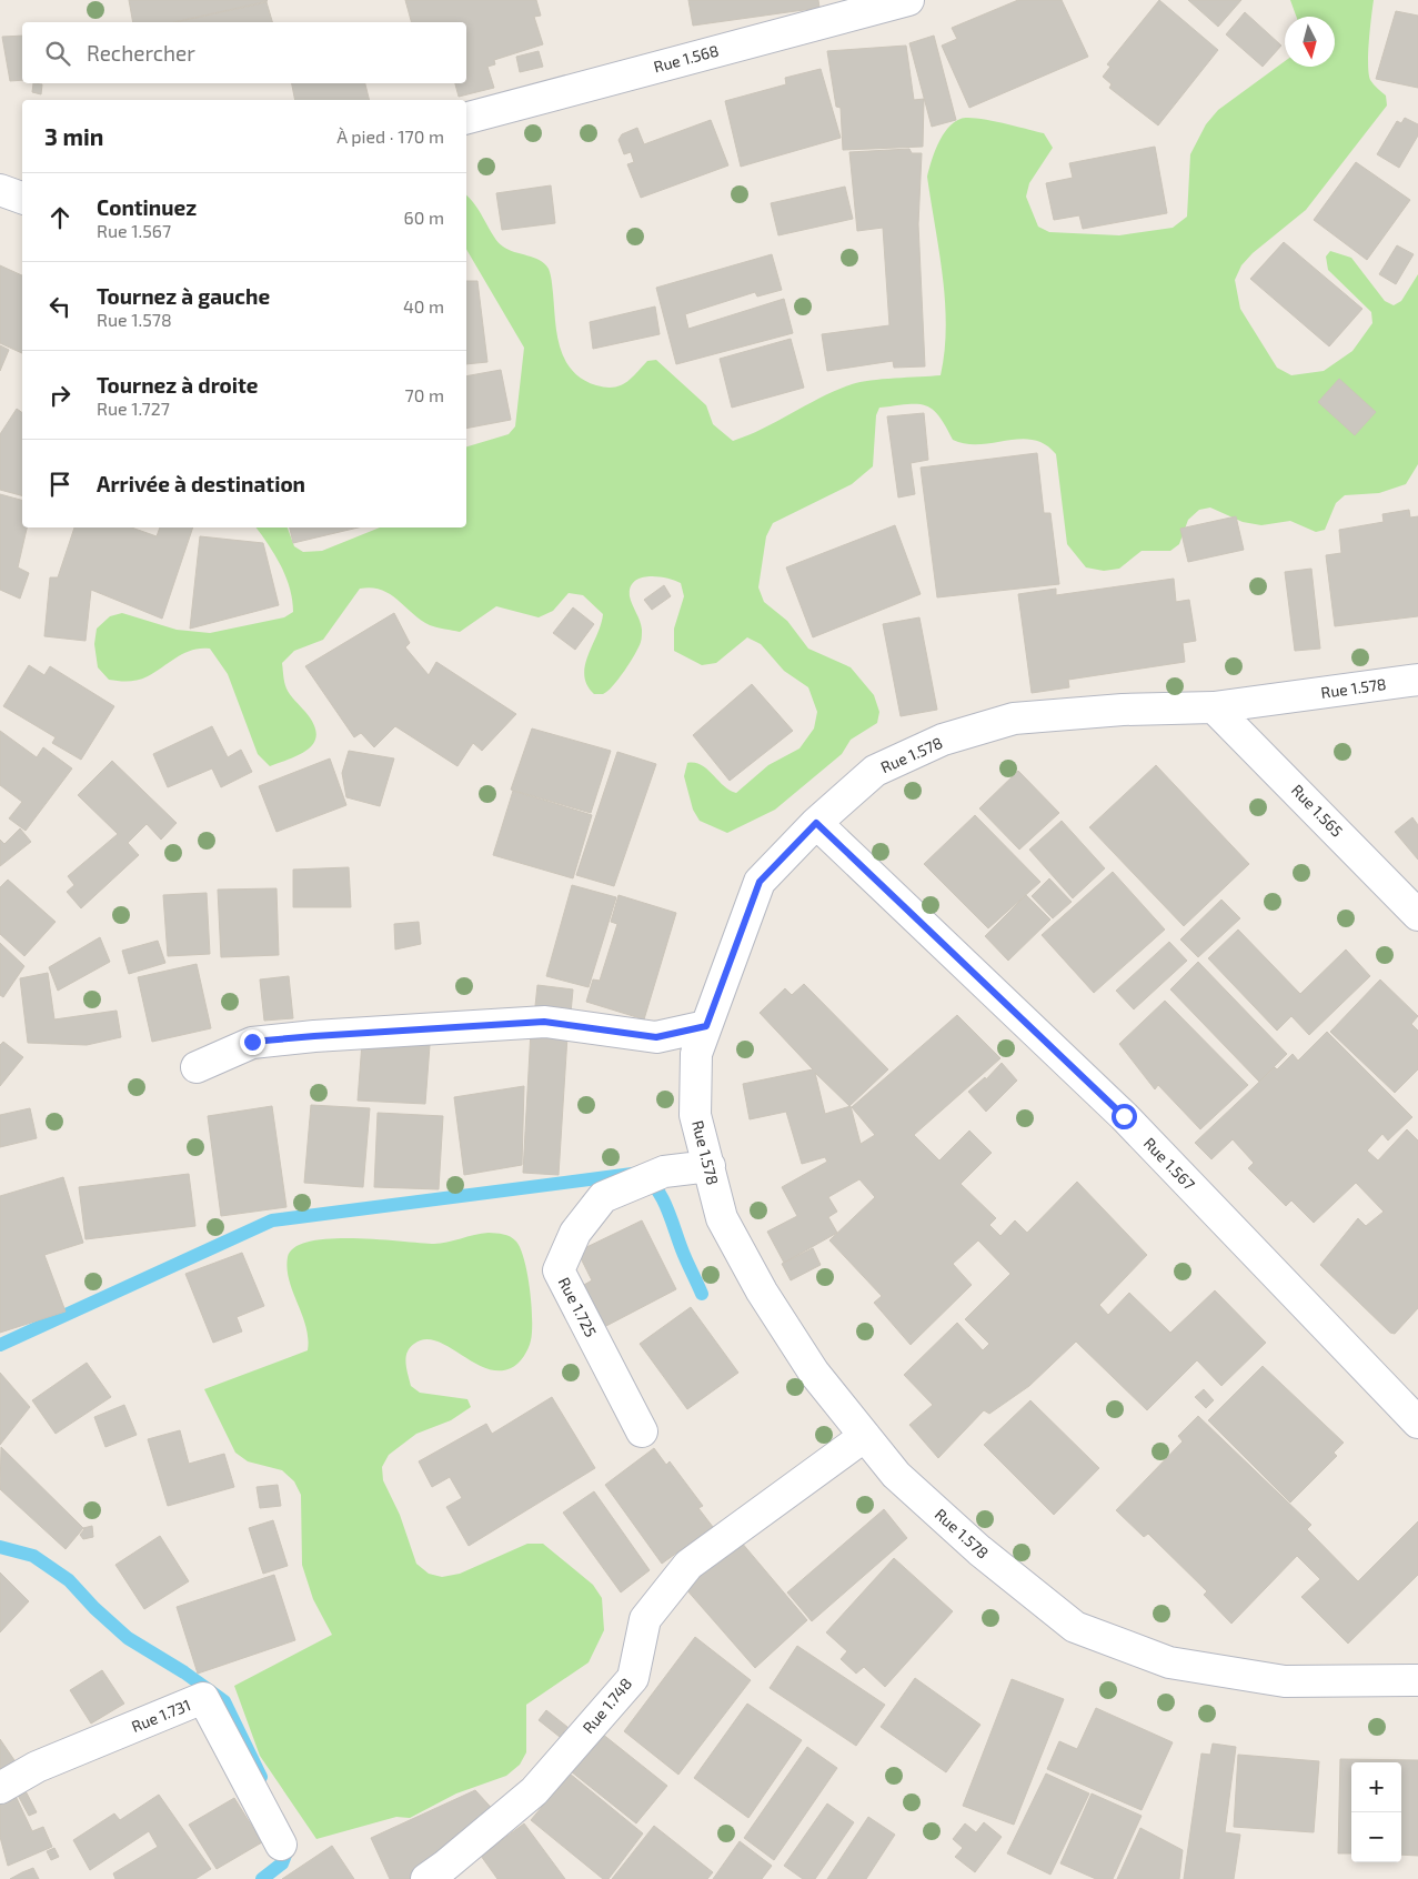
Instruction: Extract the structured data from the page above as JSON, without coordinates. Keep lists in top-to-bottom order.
{
  "streets": {
    "street": [
      "Rue 1.568",
      "Rue 1.578",
      "Rue 1.565",
      "Rue 1.567",
      "Rue 1.725",
      "Rue 1.748",
      "Rue 1.731"
    ]
  },
  "crossings": [
    ["Rue 1.578", "Rue 1.565"],
    ["Rue 1.578", "Rue 1.567"],
    ["Rue 1.578", "Rue 1.725"],
    ["Rue 1.578", "Rue 1.748"]
  ],
  "north": "bottom",
  "page": {
    "search": "Rechercher",
    "heading": ["3 min", "À pied · 170 m"],
    "list": [
      ["Continuez", "Rue 1.567", "60 m"],
      ["Tournez à gauche", "Rue 1.578", "40 m"],
      ["Tournez à droite", "Rue 1.727", "70 m"],
      "Arrivée à destination"
    ],
    "map_buttons": ["+", "−"]
  }
}
